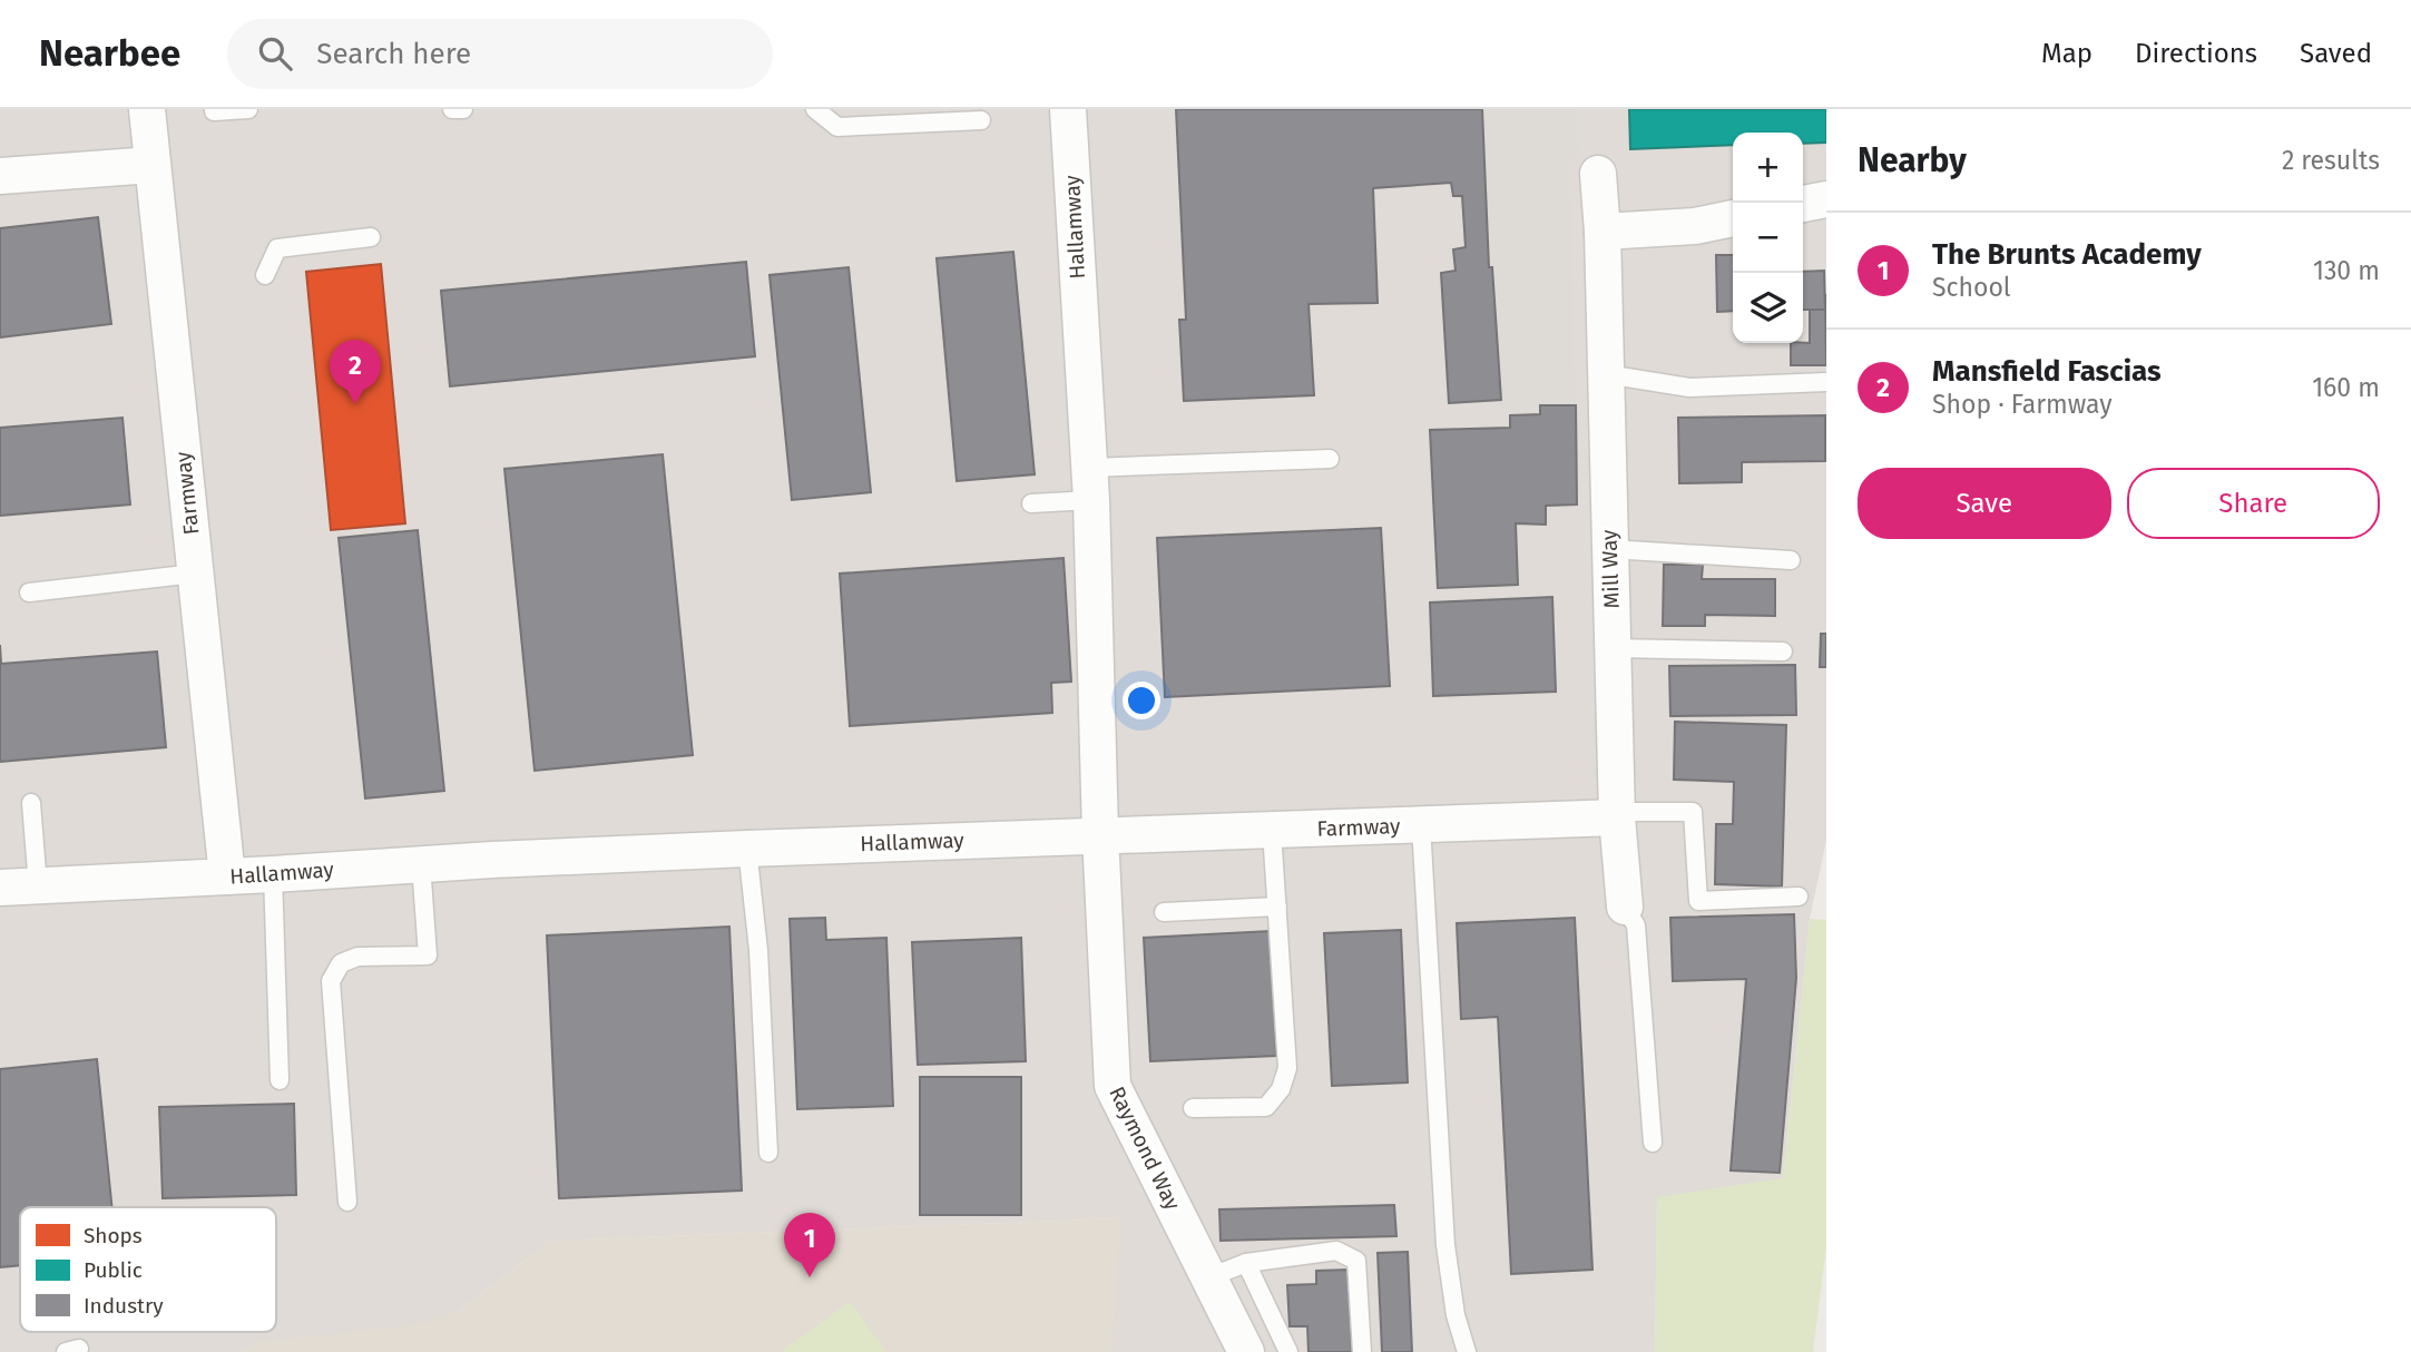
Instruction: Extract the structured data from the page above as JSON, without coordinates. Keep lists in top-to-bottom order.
{
  "streets": {
    "street": [
      "Hallamway",
      "Farmway",
      "Mill Way",
      "Raymond Way"
    ]
  },
  "crossings": [
    ["Hallamway", "Farmway"],
    ["Hallamway", "Raymond Way"],
    ["Farmway", "Mill Way"],
    ["Farmway", "Raymond Way"]
  ],
  "legend": ["Shops", "Public", "Industry"],
  "page": {
    "header": "Nearbee",
    "search": "Search here",
    "nav": ["Map", "Directions", "Saved"],
    "heading": ["Nearby", "2 results"],
    "map_buttons": ["+", "−"],
    "list": [
      {
        "mark": "1",
        "name": "The Brunts Academy",
        "note": "School",
        "value": "130 m"
      },
      {
        "mark": "2",
        "name": "Mansfield Fascias",
        "note": "Shop · Farmway",
        "value": "160 m"
      }
    ],
    "pins": ["2", "1"],
    "buttons": ["Save", "Share"]
  }
}
